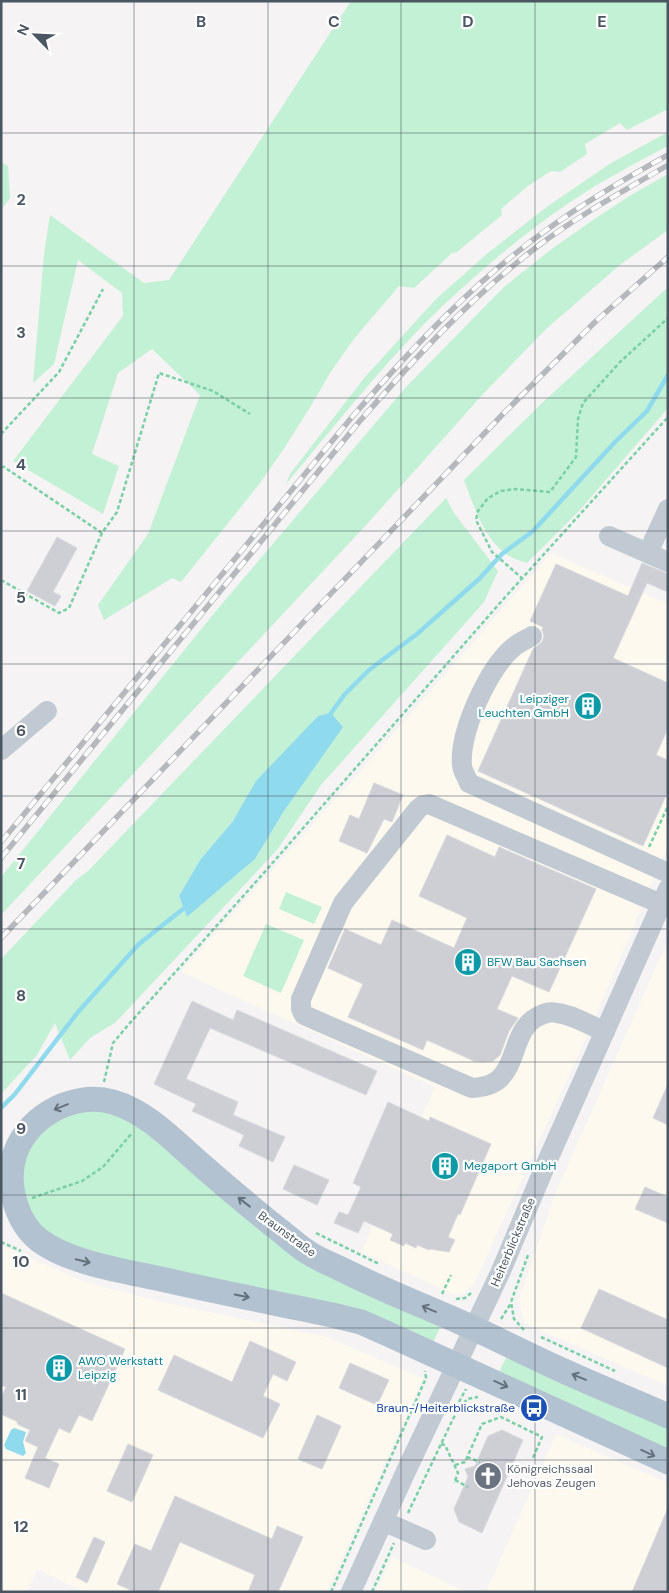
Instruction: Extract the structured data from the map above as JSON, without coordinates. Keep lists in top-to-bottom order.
{
  "streets": {
    "main road": ["Braunstraße"],
    "street": ["Heiterblickstraße"]
  },
  "crossings": [
    ["Braunstraße", "Heiterblickstraße"]
  ],
  "places": {
    "building": [
      "Leipziger Leuchten GmbH",
      "BFW Bau Sachsen",
      "Megaport GmbH",
      "AWO Werkstatt Leipzig"
    ],
    "bus stop": ["Braun-/Heiterblickstraße"],
    "church": ["Königreichssaal Jehovas Zeugen"]
  },
  "north": "top left",
  "grid": {
    "columns": [
      "B",
      "C",
      "D",
      "E"
    ],
    "rows": [
      "2",
      "3",
      "4",
      "5",
      "6",
      "7",
      "8",
      "9",
      "10",
      "11",
      "12"
    ]
  }
}
